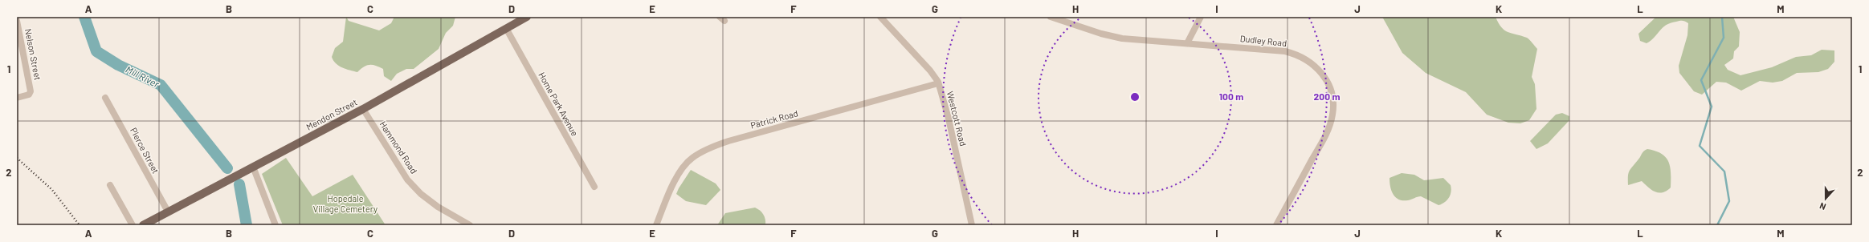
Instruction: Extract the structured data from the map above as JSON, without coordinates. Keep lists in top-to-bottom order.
{
  "streets": {
    "main road": ["Mendon Street"],
    "street": [
      "Dudley Road",
      "Nelson Street",
      "Home Park Avenue",
      "Westcott Road",
      "Patrick Road",
      "Hammond Road",
      "Pierce Street"
    ]
  },
  "crossings": [
    ["Home Park Avenue", "Mendon Street"],
    ["Mendon Street", "Hammond Road"],
    ["Mendon Street", "Pierce Street"],
    ["Westcott Road", "Patrick Road"]
  ],
  "water": ["Mill River"],
  "parks": ["Hopedale Village Cemetery"],
  "north": "bottom",
  "grid": {
    "columns": [
      "A",
      "B",
      "C",
      "D",
      "E",
      "F",
      "G",
      "H",
      "I",
      "J",
      "K",
      "L",
      "M"
    ],
    "rows": ["1", "2"]
  },
  "rings": ["100 m", "200 m"]
}
